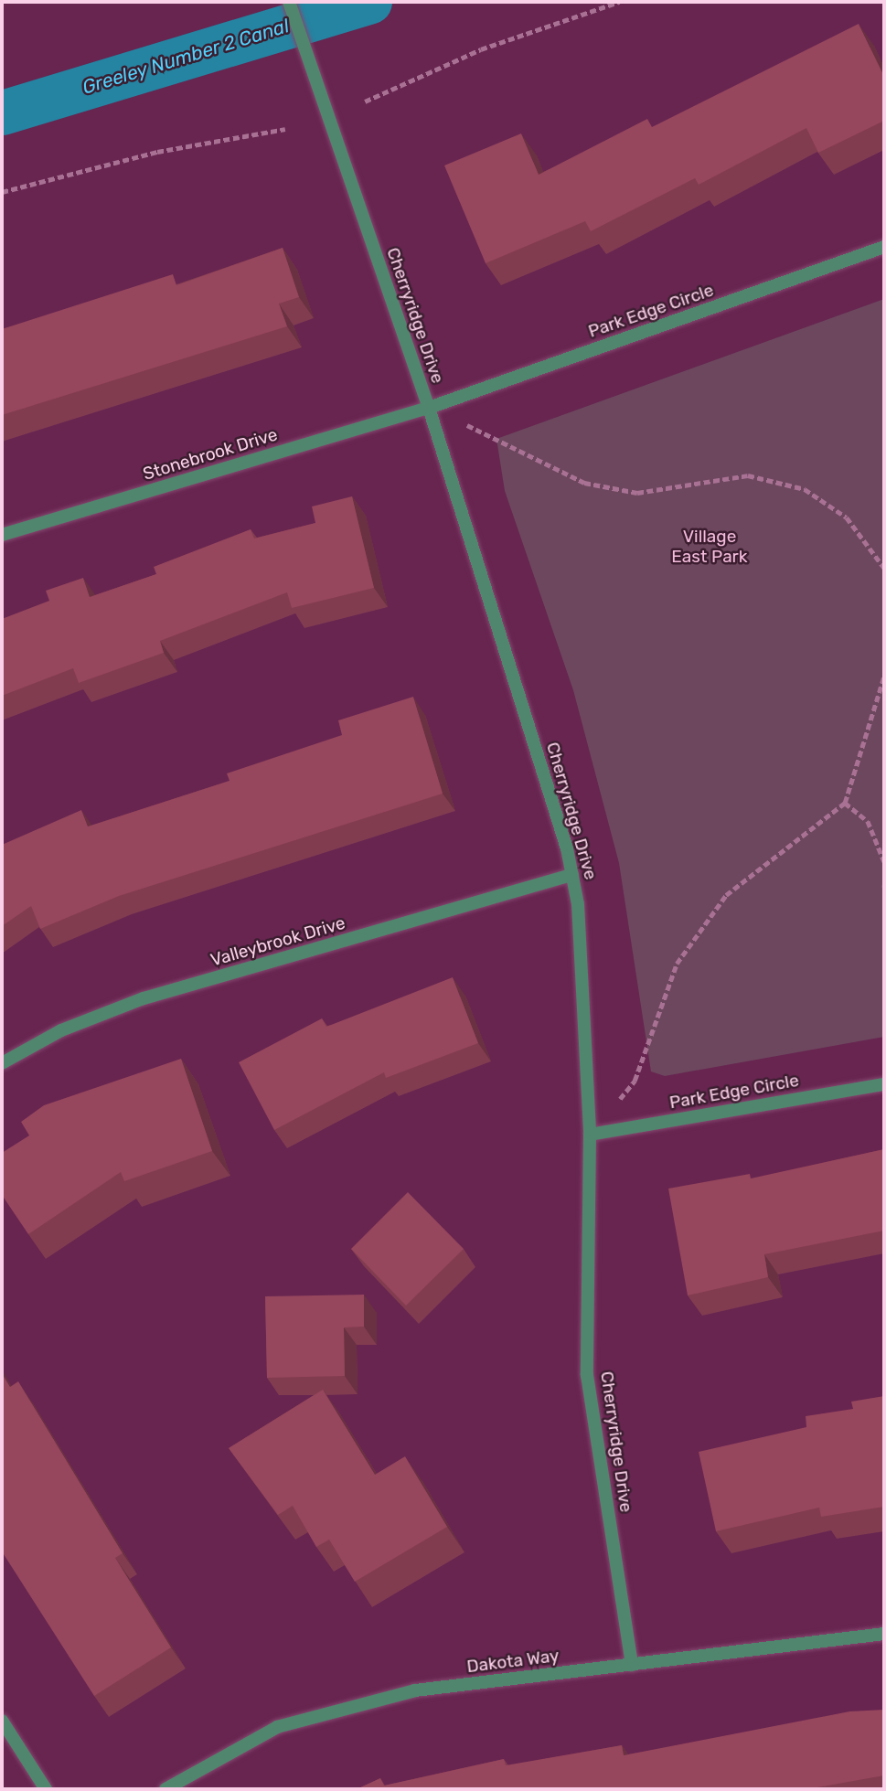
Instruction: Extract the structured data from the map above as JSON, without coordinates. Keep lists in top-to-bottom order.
{
  "streets": {
    "street": [
      "Park Edge Circle",
      "Cherryridge Drive",
      "Stonebrook Drive",
      "Valleybrook Drive",
      "Dakota Way"
    ]
  },
  "crossings": [
    ["Park Edge Circle", "Cherryridge Drive"],
    ["Park Edge Circle", "Stonebrook Drive"],
    ["Cherryridge Drive", "Stonebrook Drive"],
    ["Cherryridge Drive", "Valleybrook Drive"],
    ["Cherryridge Drive", "Dakota Way"]
  ],
  "water": ["Greeley Number 2 Canal"],
  "parks": ["Village East Park"]
}
